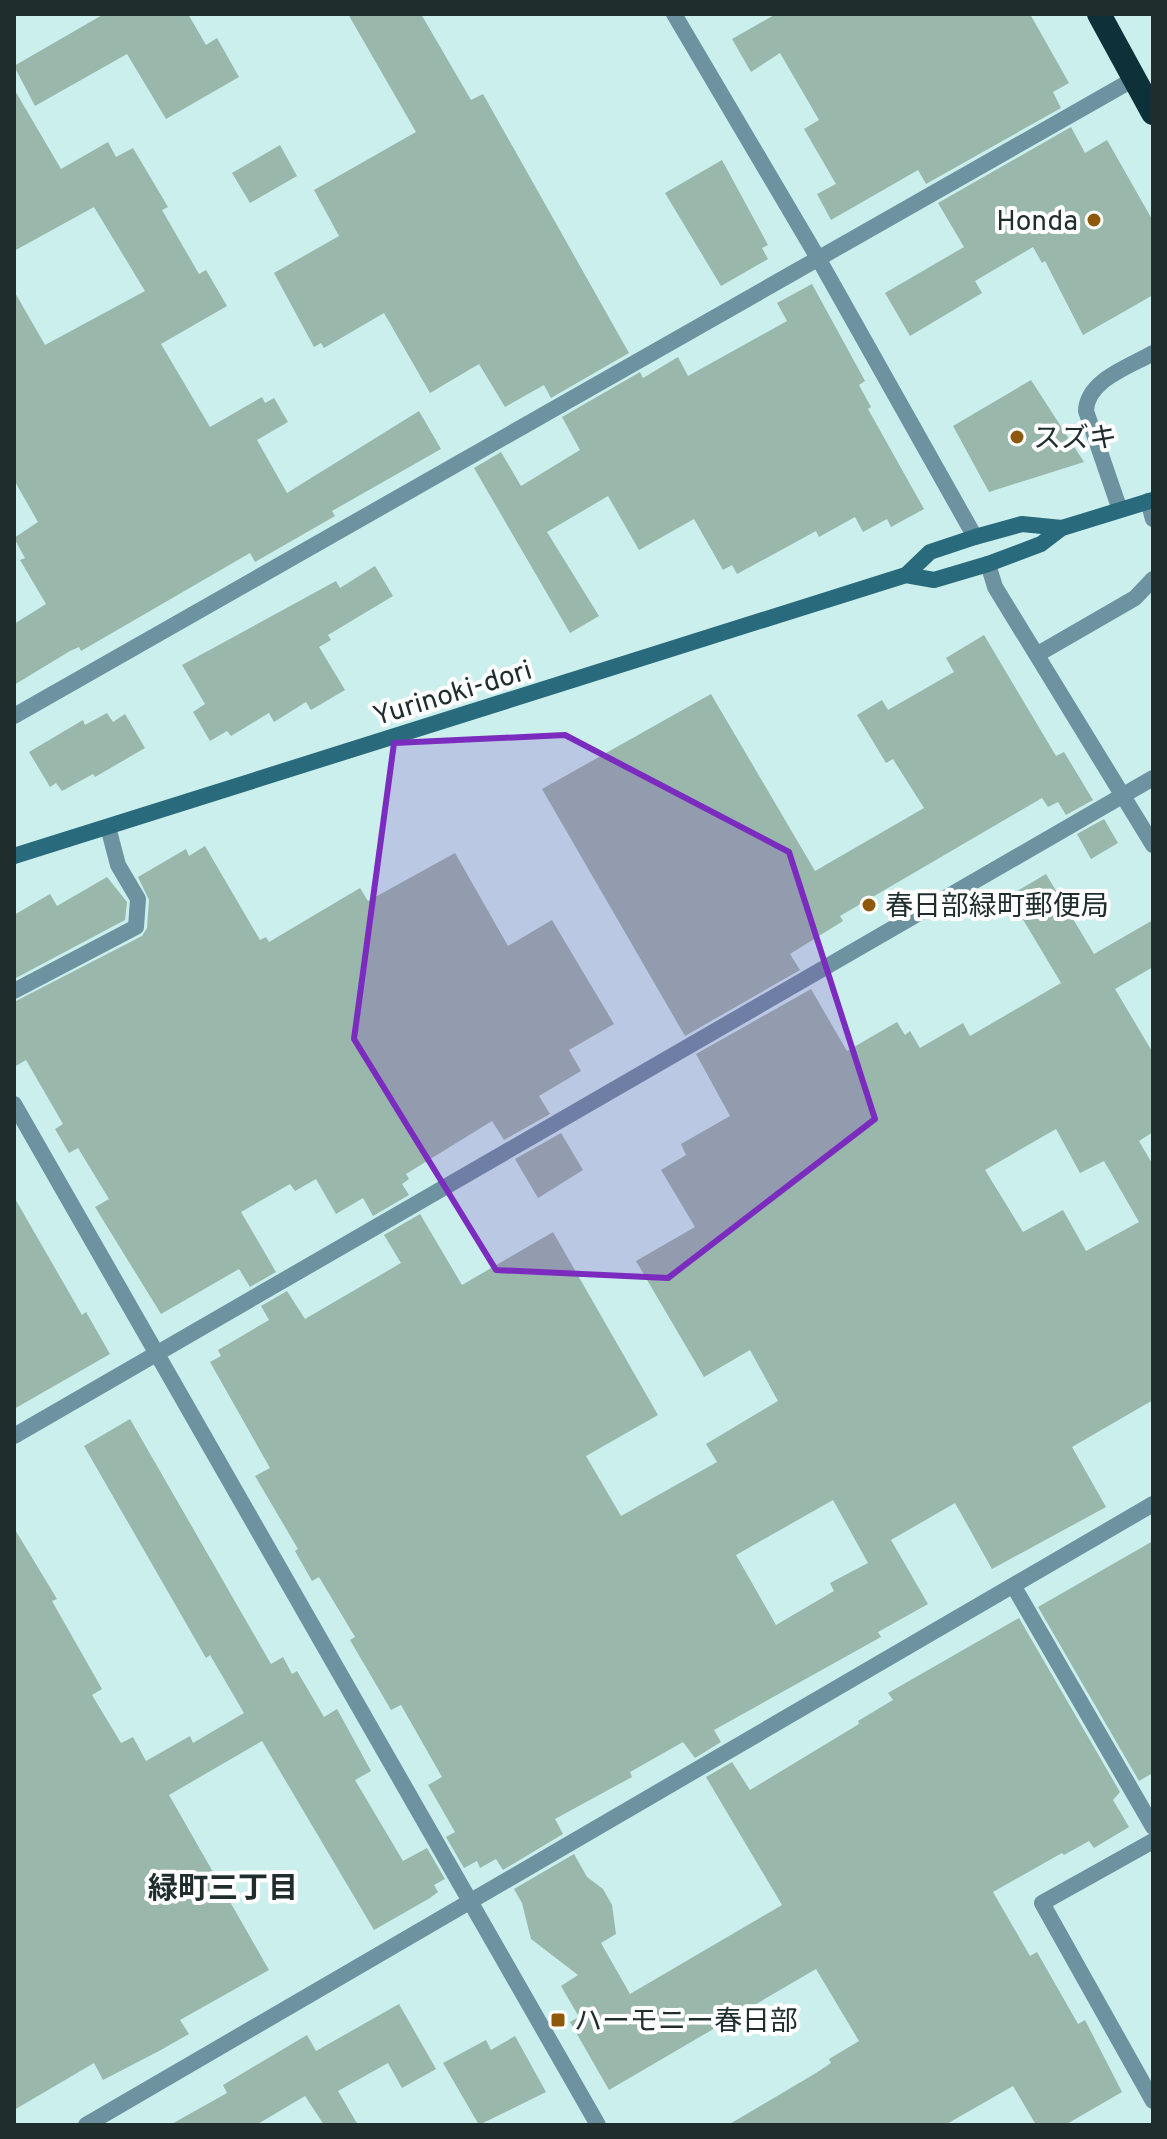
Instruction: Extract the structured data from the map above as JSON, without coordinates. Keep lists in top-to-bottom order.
{
  "streets": {
    "street": ["Yurinoki-dori"]
  },
  "districts": ["緑町三丁目"],
  "places": {
    "other": ["Honda", "スズキ", "春日部緑町郵便局"],
    "transit": ["ハーモニー春日部"]
  }
}
